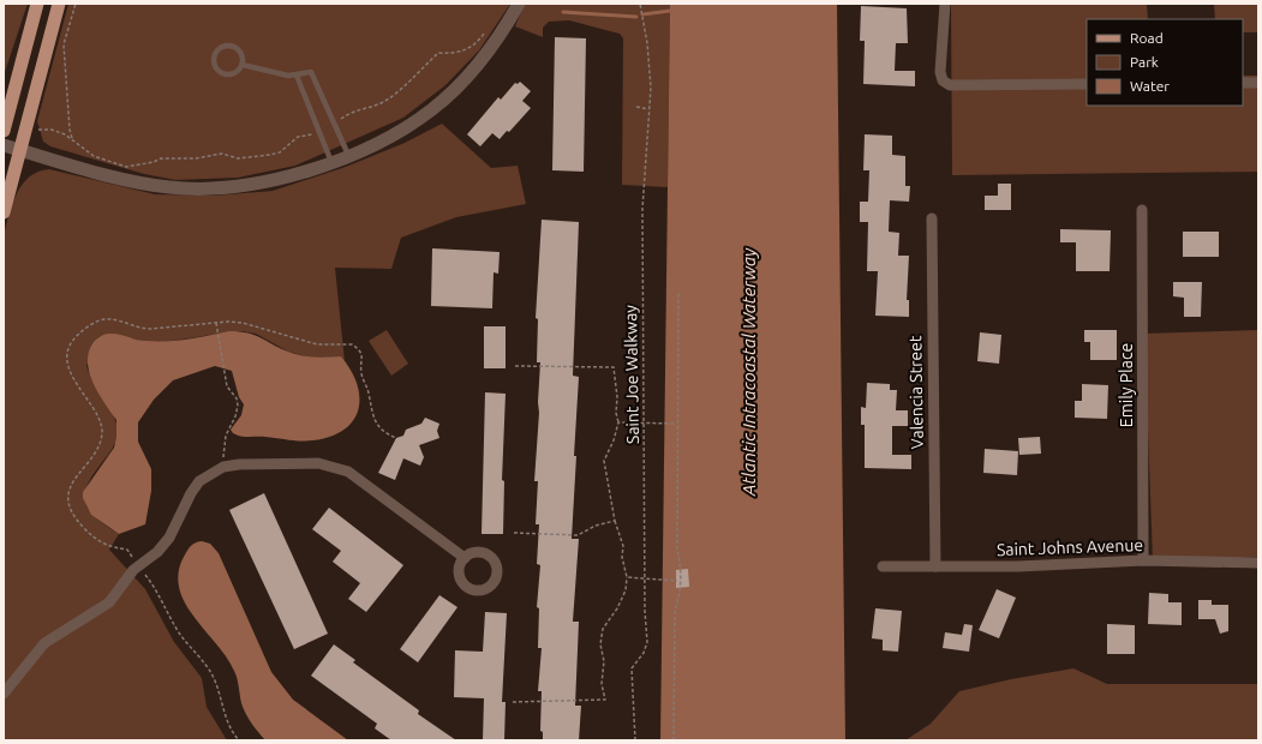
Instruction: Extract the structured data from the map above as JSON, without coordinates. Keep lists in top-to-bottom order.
{
  "streets": {
    "street": ["Emily Place", "Valencia Street", "Saint Johns Avenue"],
    "path": ["Saint Joe Walkway"]
  },
  "crossings": [
    ["Emily Place", "Saint Johns Avenue"],
    ["Valencia Street", "Saint Johns Avenue"]
  ],
  "water": ["Atlantic Intracoastal Waterway"],
  "legend": ["Road", "Park", "Water"]
}
